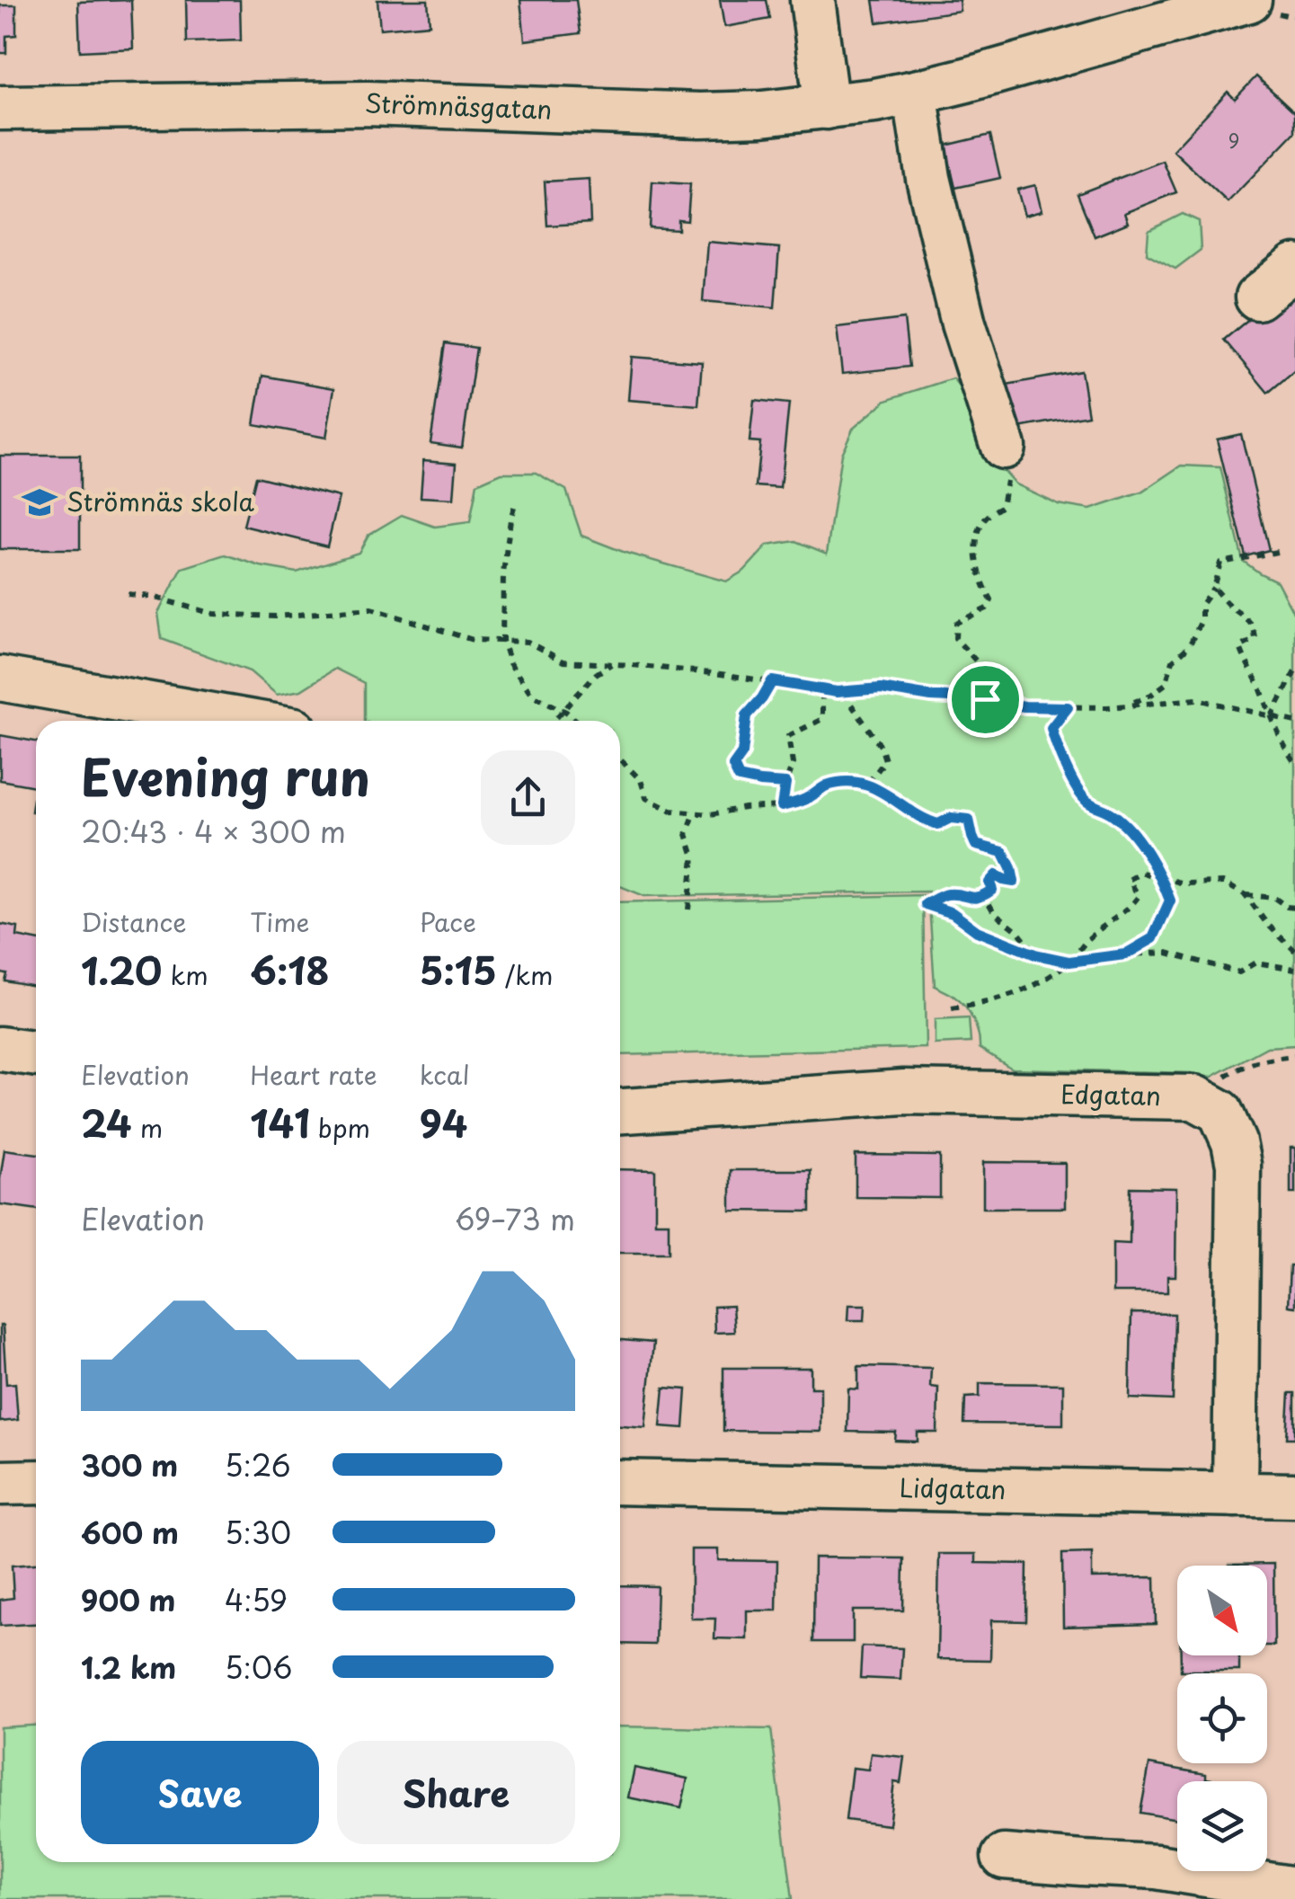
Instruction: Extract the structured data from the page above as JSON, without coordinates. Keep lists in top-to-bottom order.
{
  "streets": {
    "street": ["Strömnäsgatan", "Edgatan", "Lidgatan"]
  },
  "crossings": [
    ["Edgatan", "Lidgatan"]
  ],
  "places": {
    "school or university": ["Strömnäs skola"]
  },
  "house_numbers": ["9"],
  "north": "bottom right",
  "page": {
    "heading": ["Evening run", "20:43 · 4 × 300 m"],
    "stats": [
      ["Distance", "1.20 km"],
      ["Time", "6:18"],
      ["Pace", "5:15 /km"],
      ["Elevation", "24 m"],
      ["Heart rate", "141 bpm"],
      ["kcal", "94"]
    ],
    "chart": ["Elevation", "69–73 m"],
    "list": [
      {
        "name": "300 m",
        "note": "5:26"
      },
      {
        "name": "600 m",
        "note": "5:30"
      },
      {
        "name": "900 m",
        "note": "4:59"
      },
      {
        "name": "1.2 km",
        "note": "5:06"
      }
    ],
    "buttons": ["Save", "Share"]
  }
}
